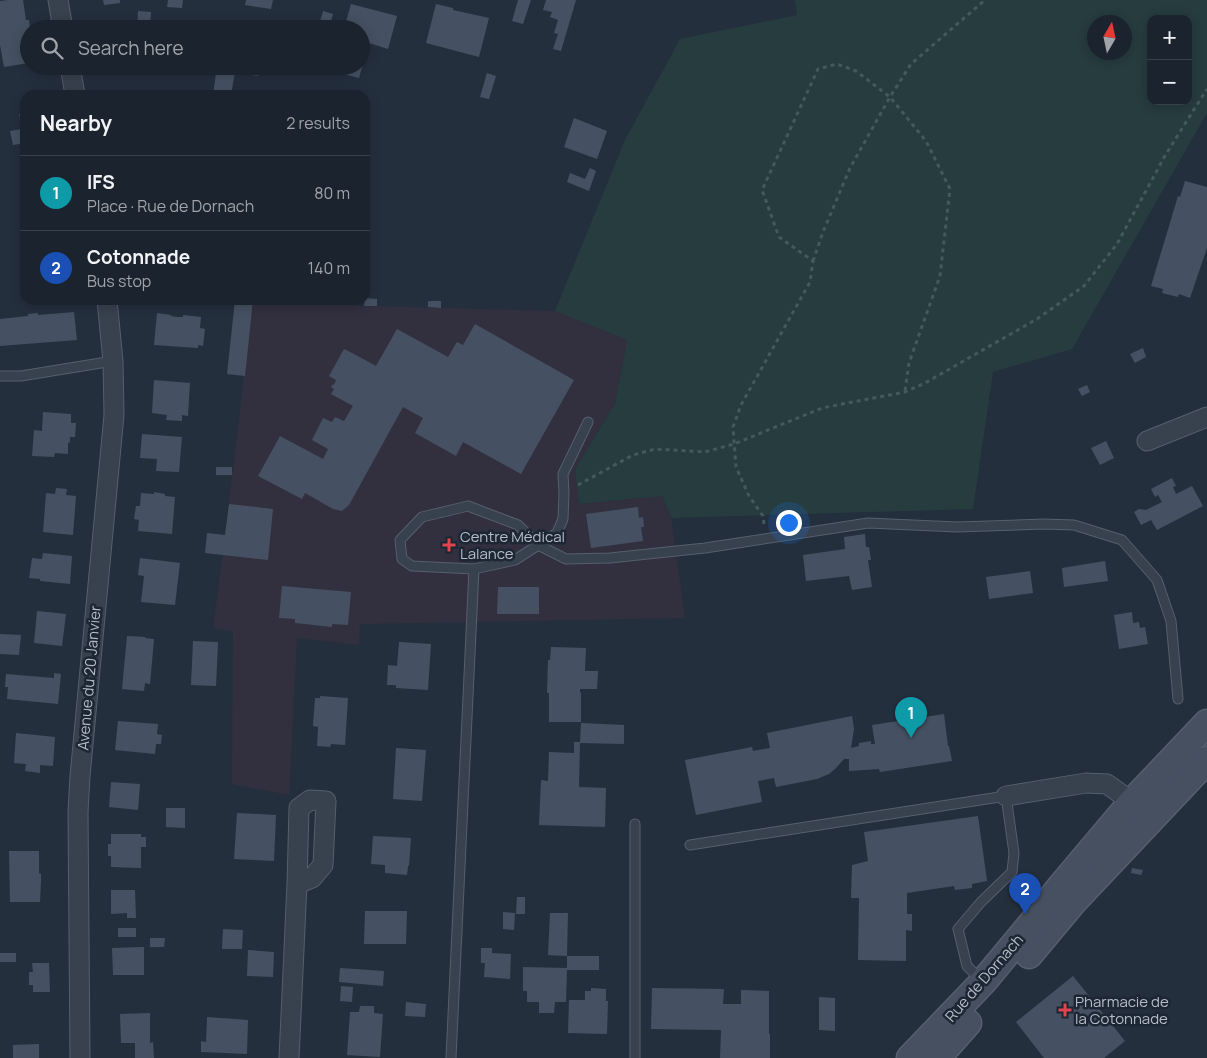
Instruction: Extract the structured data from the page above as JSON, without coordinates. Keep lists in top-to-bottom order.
{
  "streets": {
    "main road": ["Rue de Dornach"],
    "street": ["Avenue du 20 Janvier"]
  },
  "places": {
    "health": ["Centre Médical Lalance", "Pharmacie de la Cotonnade"]
  },
  "north": "top",
  "page": {
    "map_buttons": ["+", "−"],
    "search": "Search here",
    "heading": ["Nearby", "2 results"],
    "list": [
      {
        "mark": "1",
        "name": "IFS",
        "note": "Place · Rue de Dornach",
        "value": "80 m"
      },
      {
        "mark": "2",
        "name": "Cotonnade",
        "note": "Bus stop",
        "value": "140 m"
      }
    ],
    "pins": ["1", "2"]
  }
}
